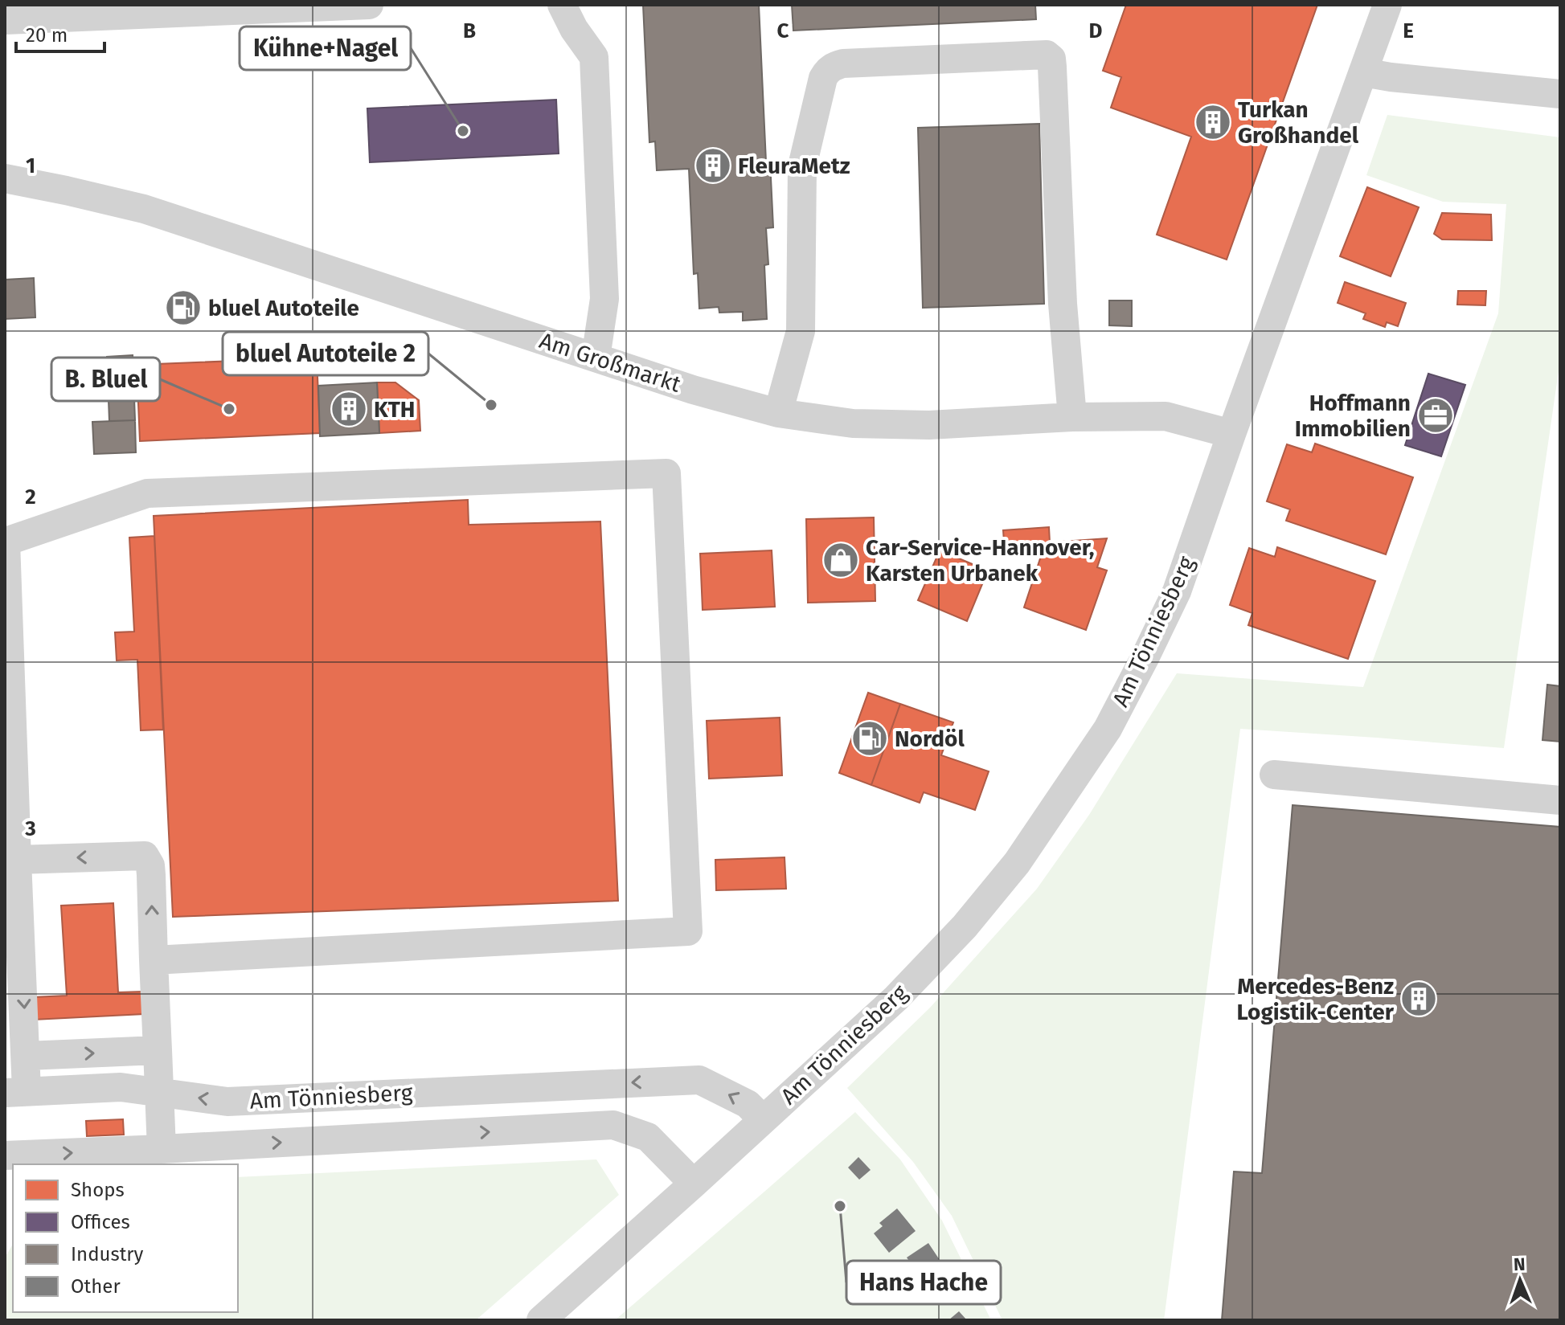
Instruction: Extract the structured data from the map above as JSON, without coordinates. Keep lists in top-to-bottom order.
{
  "streets": {
    "street": ["Am Großmarkt", "Am Tönniesberg"]
  },
  "crossings": [
    ["Am Großmarkt", "Am Tönniesberg"]
  ],
  "places": {
    "building": [
      "Turkan Großhandel",
      "FleuraMetz",
      "KTH",
      "Mercedes-Benz Logistik-Center"
    ],
    "other": [
      "Kühne+Nagel",
      "bluel Autoteile 2",
      "B. Bluel",
      "Hans Hache"
    ],
    "fuel station": ["bluel Autoteile", "Nordöl"],
    "office": ["Hoffmann Immobilien"],
    "shop": ["Car-Service-Hannover, Karsten Urbanek"]
  },
  "legend": [
    "Shops",
    "Offices",
    "Industry",
    "Other"
  ],
  "scale_bar": "20 m",
  "north": "top",
  "grid": {
    "columns": [
      "B",
      "C",
      "D",
      "E"
    ],
    "rows": ["1", "2", "3"]
  }
}
